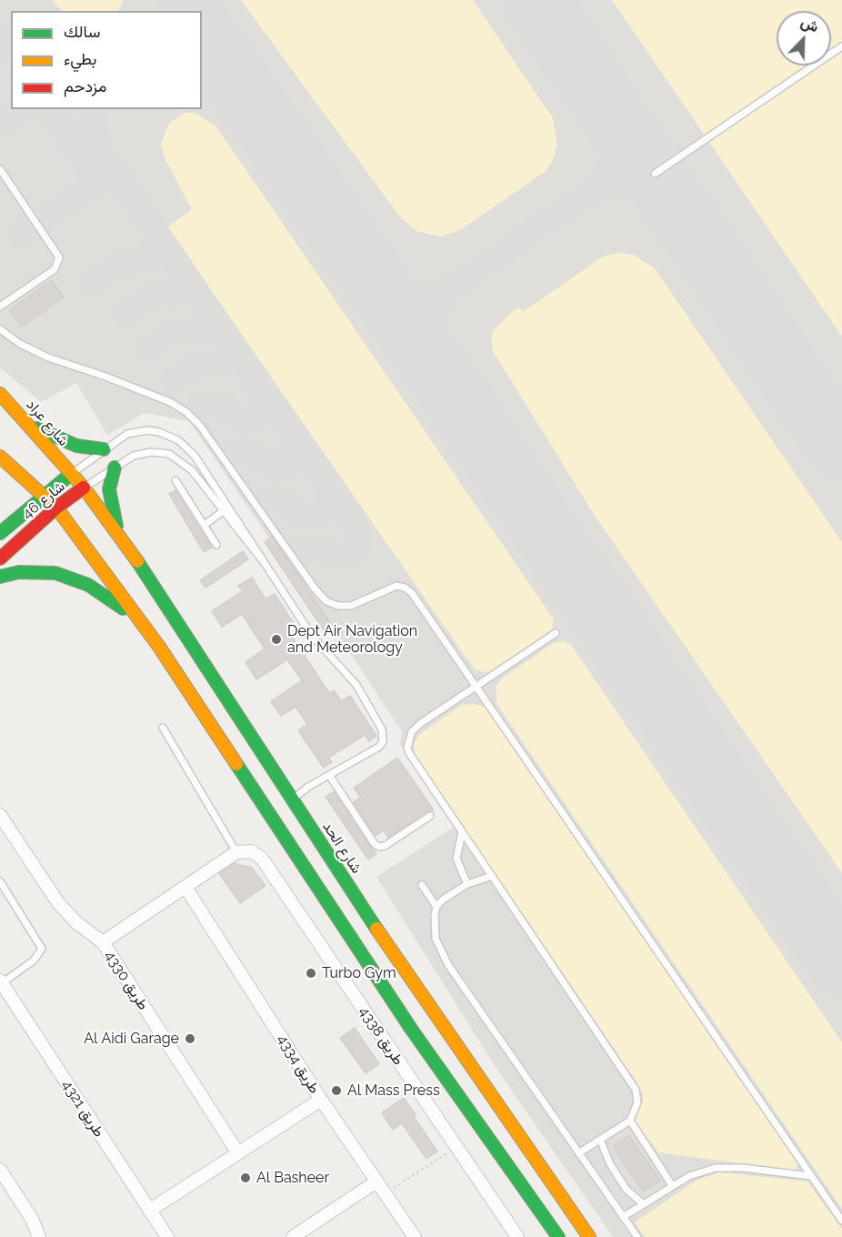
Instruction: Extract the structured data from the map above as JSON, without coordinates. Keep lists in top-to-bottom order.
{
  "streets": {
    "main road": ["شارع عراد", "شارع 46", "شارع الحد"],
    "street": [
      "طريق 4330",
      "طريق 4338",
      "طريق 4334",
      "طريق 4321"
    ]
  },
  "crossings": [
    ["شارع عراد", "شارع 46"],
    ["شارع عراد", "شارع الحد"],
    ["شارع 46", "شارع الحد"],
    ["طريق 4330", "طريق 4338"],
    ["طريق 4330", "طريق 4334"]
  ],
  "places": [
    "Dept Air Navigation and Meteorology",
    "Turbo Gym",
    "Al Aidi Garage",
    "Al Mass Press",
    "Al Basheer"
  ],
  "legend": ["سالك", "بطيء", "مزدحم"],
  "north": "top right"
}
